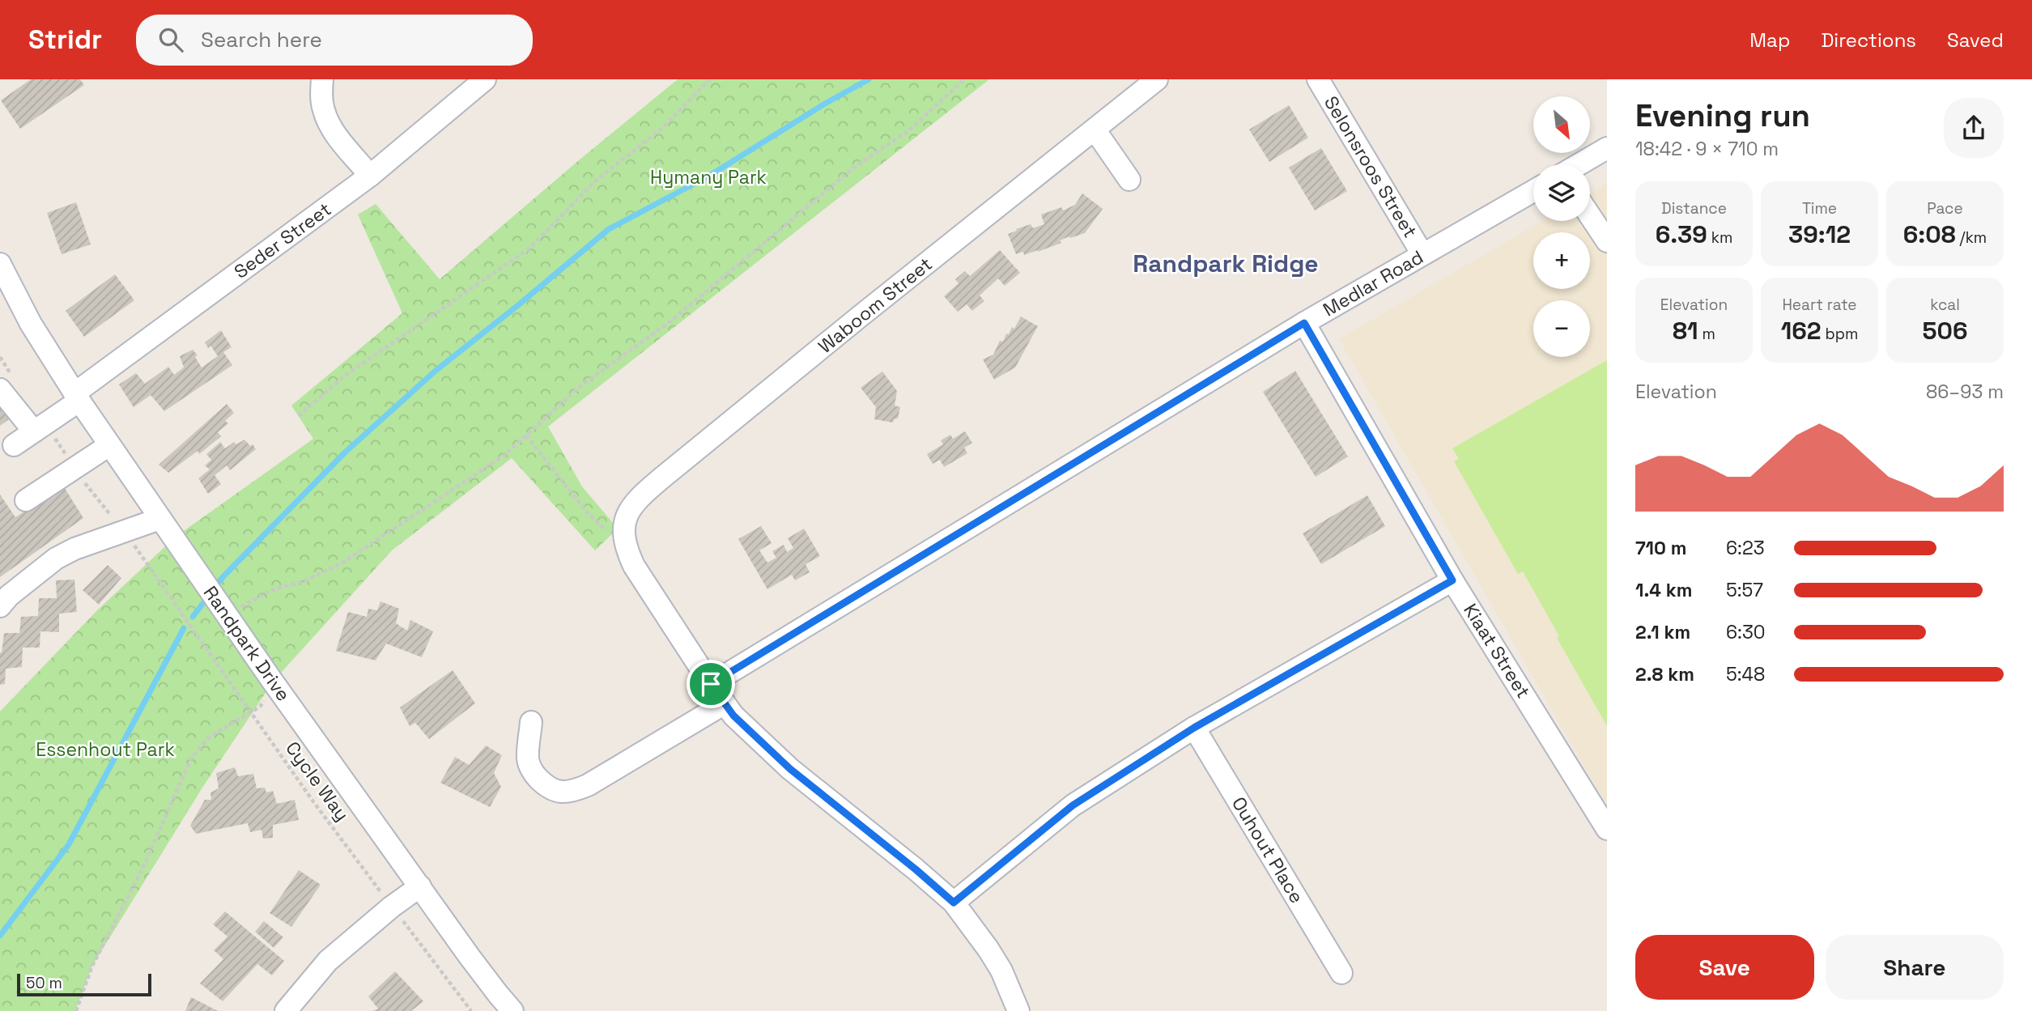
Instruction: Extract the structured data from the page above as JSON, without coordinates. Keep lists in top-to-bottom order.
{
  "streets": {
    "street": [
      "Selonsroos Street",
      "Seder Street",
      "Medlar Road",
      "Waboom Street",
      "Randpark Drive",
      "Kiaat Street",
      "Ouhout Place"
    ],
    "path": ["Cycle Way"]
  },
  "crossings": [
    ["Selonsroos Street", "Medlar Road"],
    ["Seder Street", "Randpark Drive"],
    ["Medlar Road", "Kiaat Street"]
  ],
  "districts": ["Randpark Ridge"],
  "parks": ["Hymany Park", "Essenhout Park"],
  "scale_bar": "50 m",
  "north": "bottom right",
  "page": {
    "header": "Stridr",
    "search": "Search here",
    "nav": ["Map", "Directions", "Saved"],
    "heading": ["Evening run", "18:42 · 9 × 710 m"],
    "map_buttons": ["+", "−"],
    "stats": [
      ["Distance", "6.39 km"],
      ["Time", "39:12"],
      ["Pace", "6:08 /km"],
      ["Elevation", "81 m"],
      ["Heart rate", "162 bpm"],
      ["kcal", "506"]
    ],
    "chart": ["Elevation", "86–93 m"],
    "list": [
      {
        "name": "710 m",
        "note": "6:23"
      },
      {
        "name": "1.4 km",
        "note": "5:57"
      },
      {
        "name": "2.1 km",
        "note": "6:30"
      },
      {
        "name": "2.8 km",
        "note": "5:48"
      }
    ],
    "buttons": ["Save", "Share"],
    "scale": "50 m"
  }
}
